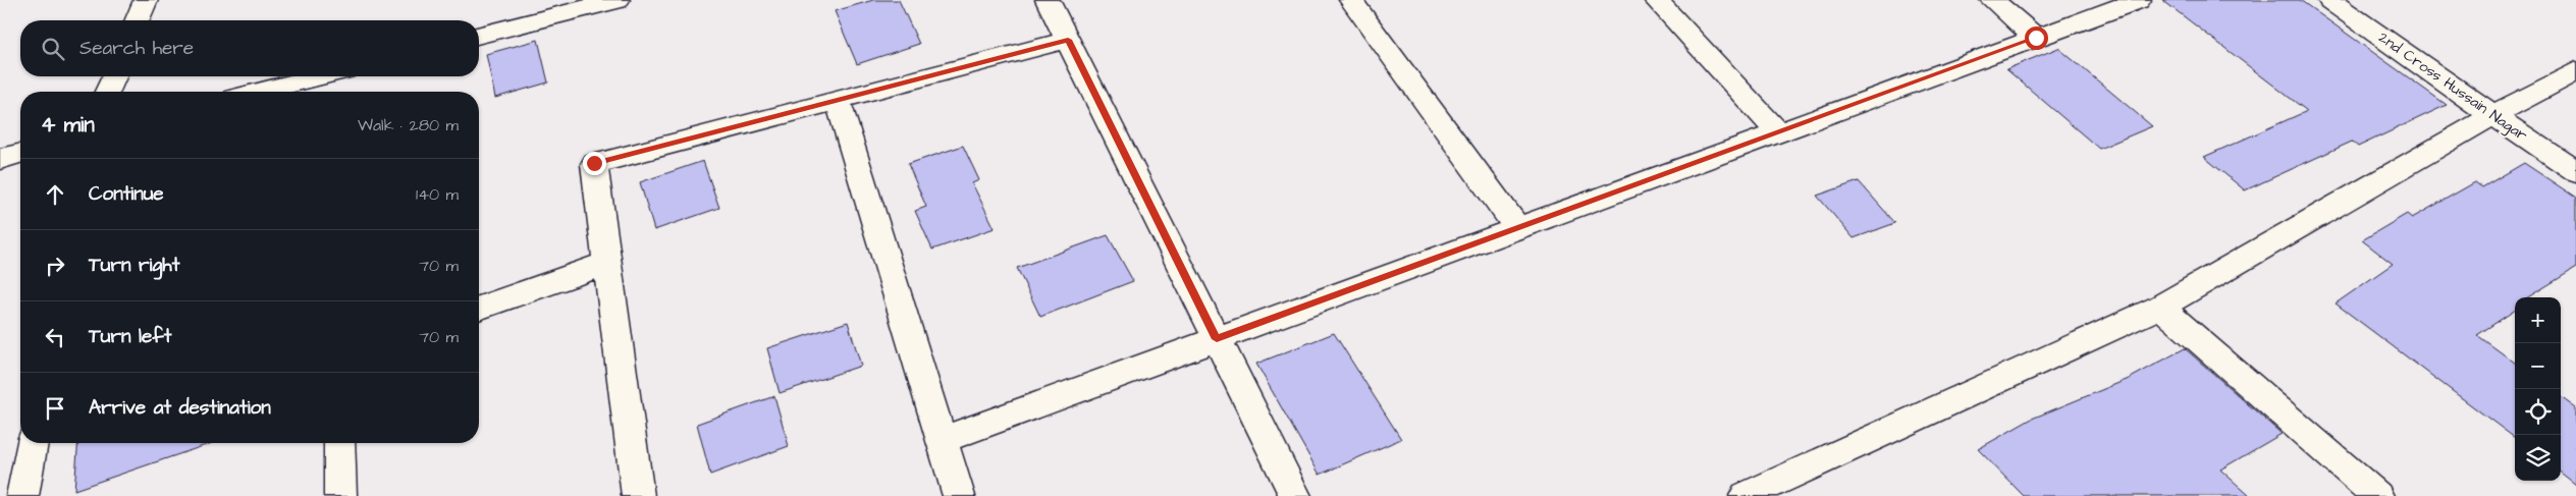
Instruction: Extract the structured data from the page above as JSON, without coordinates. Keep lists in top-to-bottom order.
{
  "streets": {
    "street": ["2nd Cross Hussain Nagar"]
  },
  "page": {
    "search": "Search here",
    "heading": ["4 min", "Walk · 280 m"],
    "list": [
      ["Continue", "140 m"],
      ["Turn right", "70 m"],
      ["Turn left", "70 m"],
      "Arrive at destination"
    ],
    "map_buttons": ["+", "−"]
  }
}
